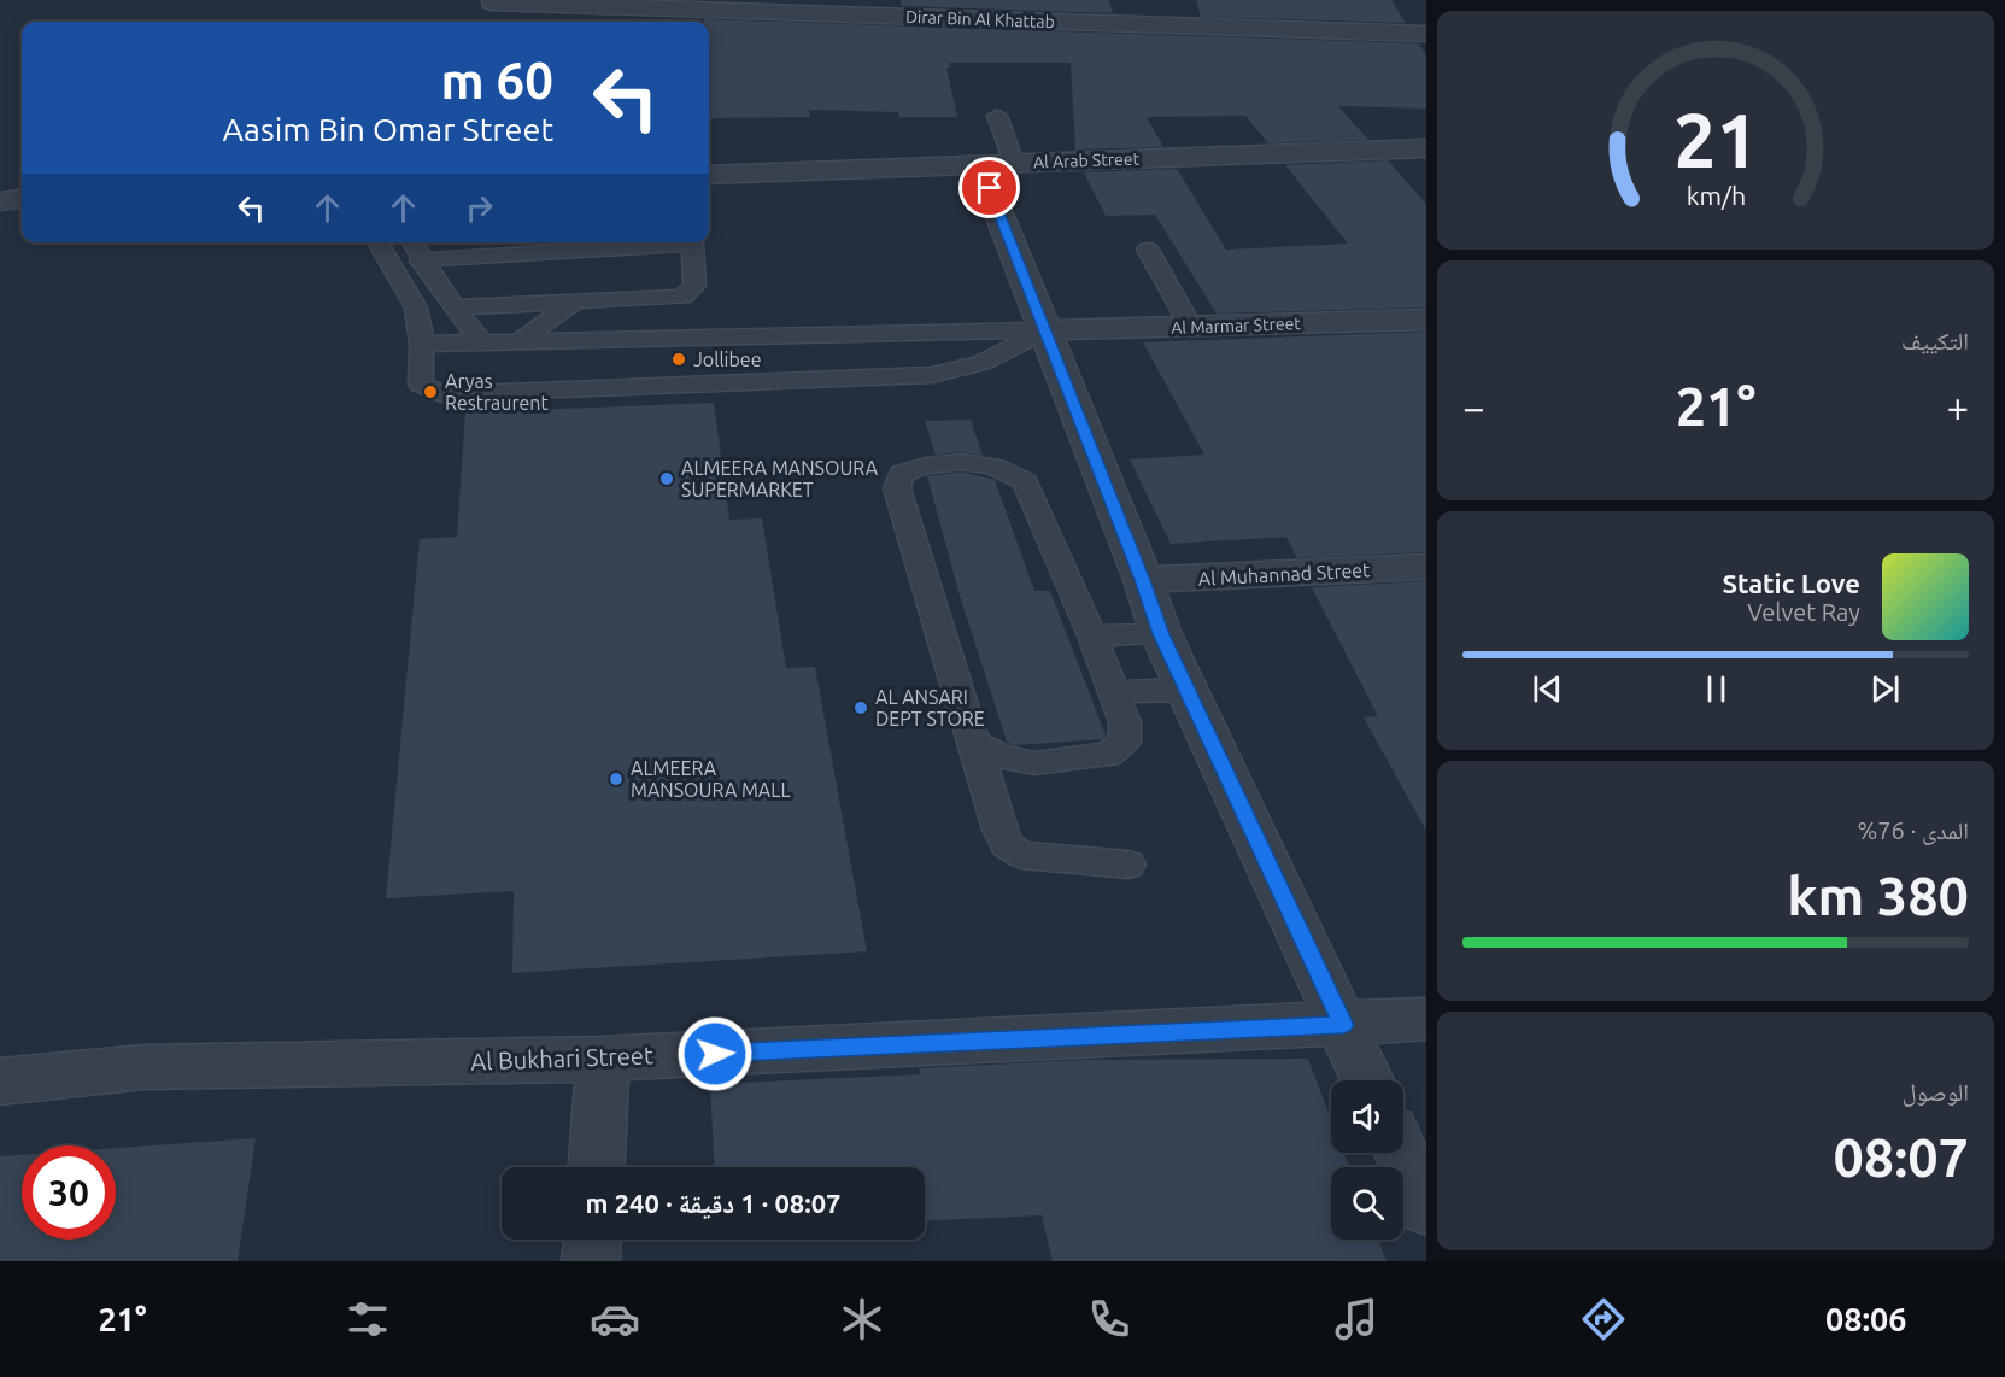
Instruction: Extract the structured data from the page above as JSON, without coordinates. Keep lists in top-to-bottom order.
{
  "streets": {
    "street": [
      "Dirar Bin Al Khattab",
      "Al Arab Street",
      "Al Marmar Street",
      "Al Muhannad Street",
      "Al Bukhari Street"
    ]
  },
  "places": [
    "Jollibee",
    "Aryas Restraurent",
    "ALMEERA MANSOURA SUPERMARKET",
    "AL ANSARI DEPT STORE",
    "ALMEERA MANSOURA MALL"
  ],
  "page": {
    "turn": ["60 m", "Aasim Bin Omar Street"],
    "tile": [
      "التكييف",
      ["المدى · 76%", "380 km"],
      ["الوصول", "08:07"]
    ],
    "heat": ["−", "21°", "+"],
    "song": ["Static Love", "Velvet Ray"],
    "limit": "30",
    "trip": "08:07 · 1 دقيقة · 240 m",
    "tabs": ["08:06", "21°"],
    "gauge": ["21", "km/h"]
  }
}
